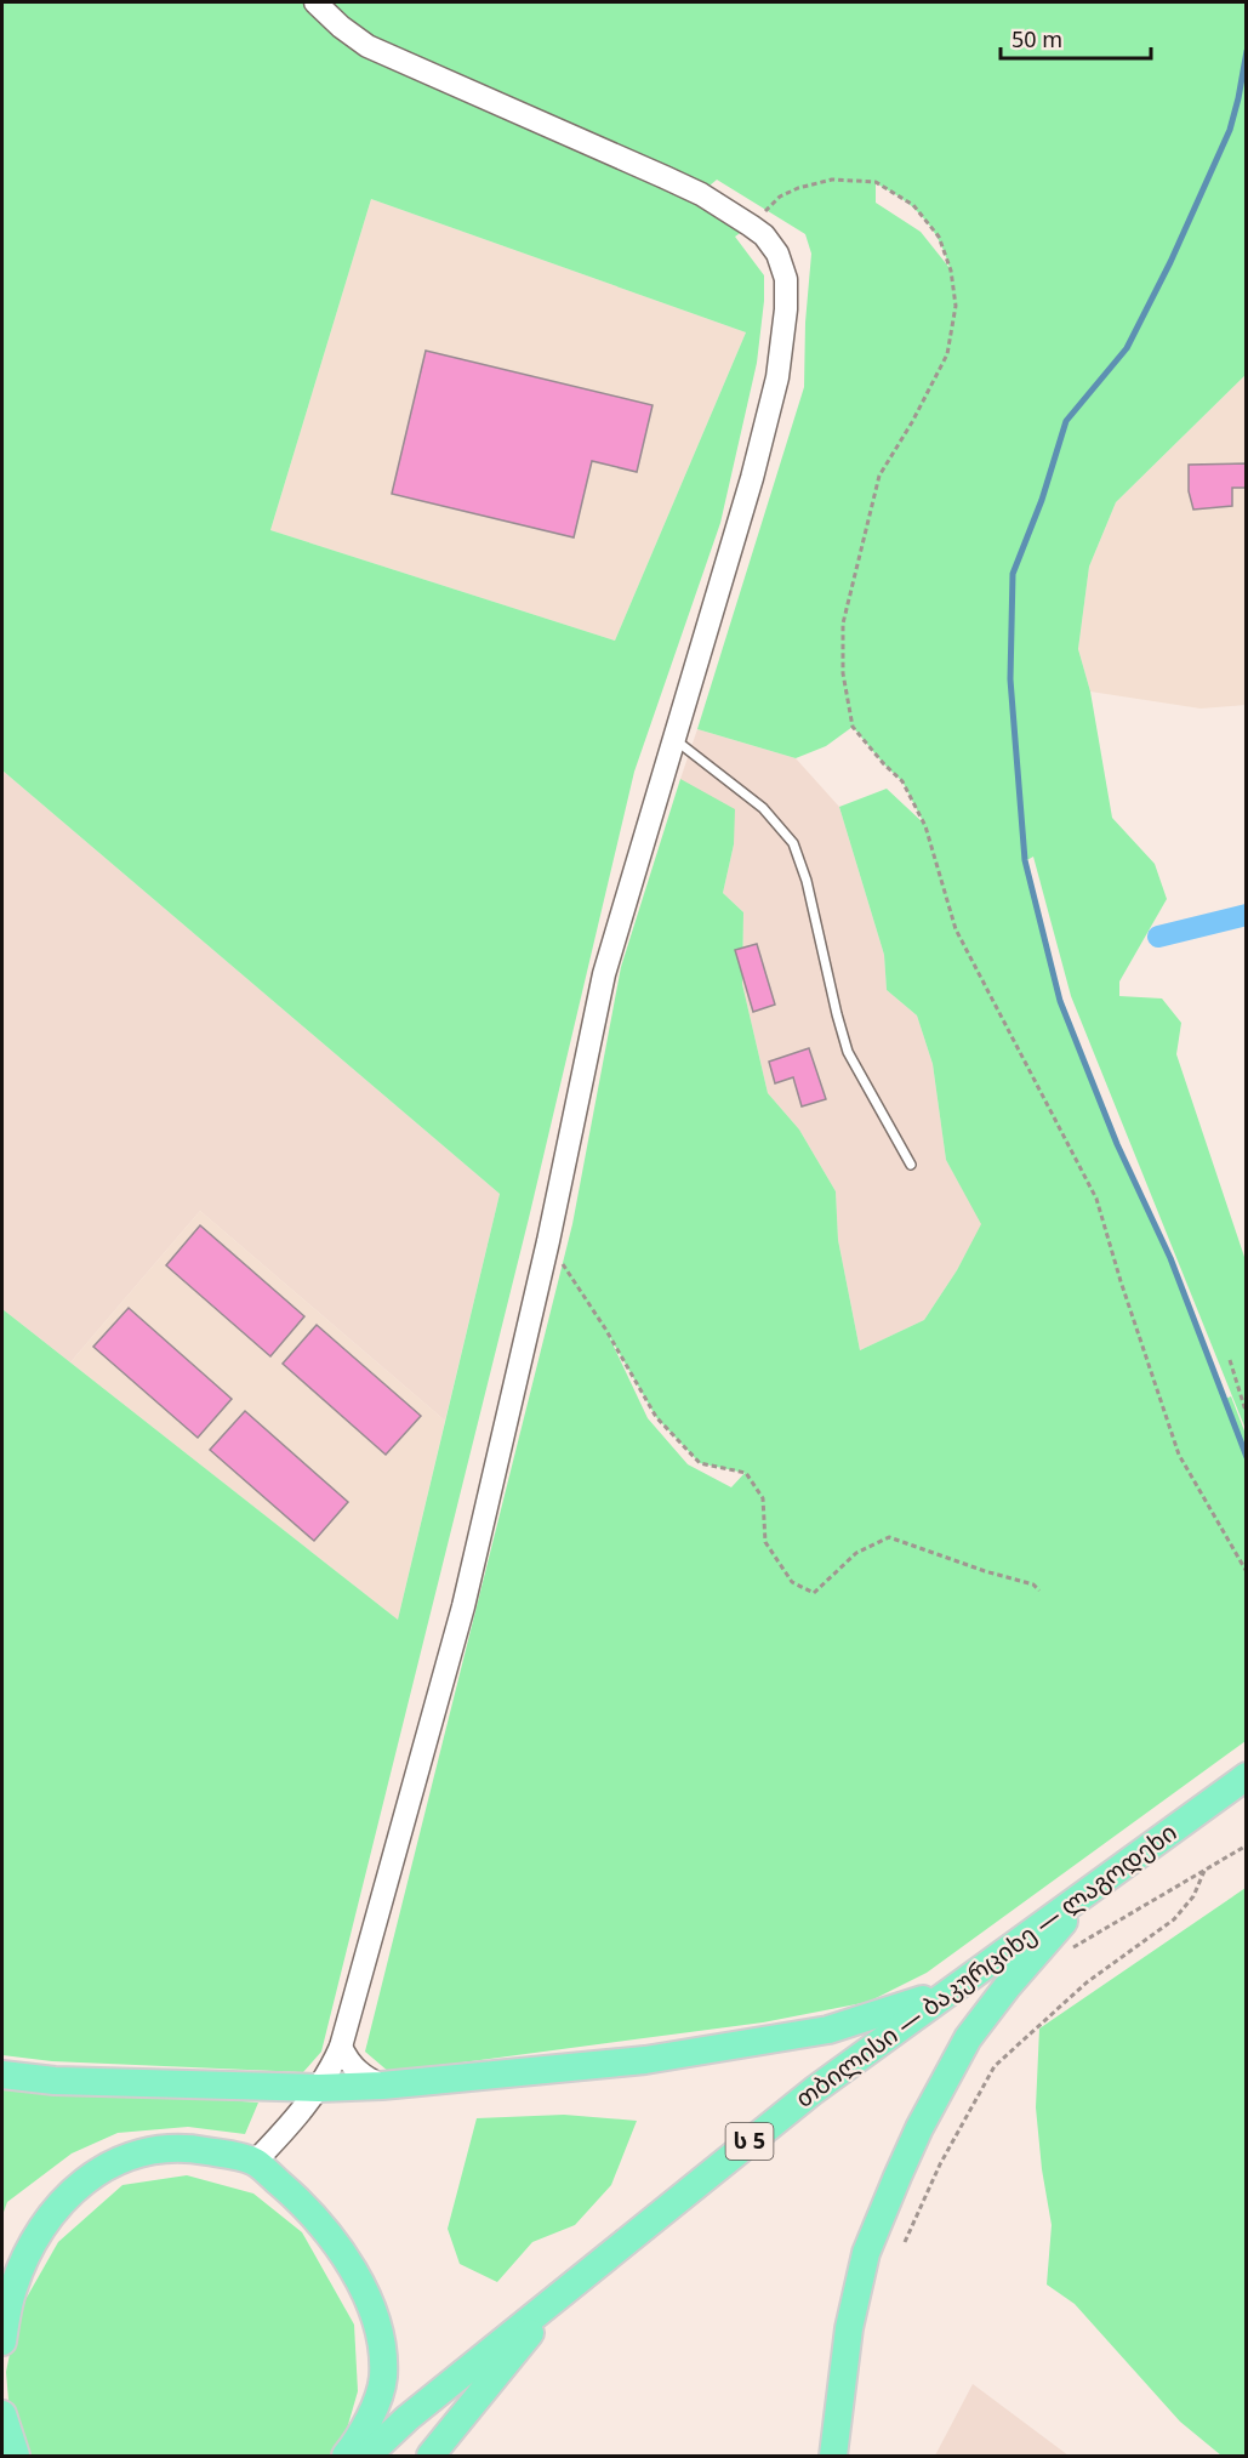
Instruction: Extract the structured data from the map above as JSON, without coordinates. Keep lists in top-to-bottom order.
{
  "streets": {
    "highway": ["თბილისი — ბაკურციხე — ლაგოდეხი", "ს 5"]
  },
  "scale_bar": "50 m"
}
